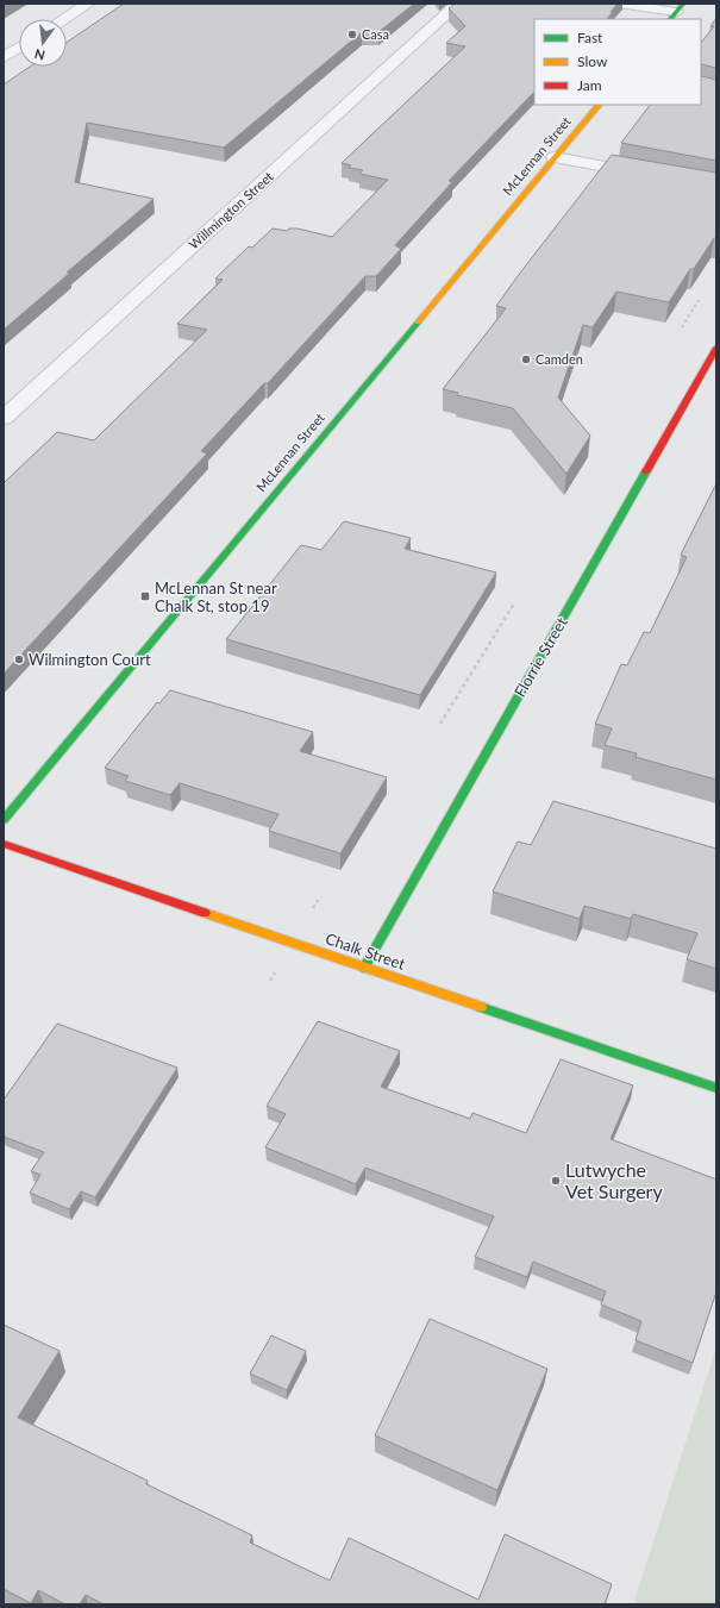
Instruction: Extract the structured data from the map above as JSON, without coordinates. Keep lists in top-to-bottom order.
{
  "streets": {
    "street": [
      "McLennan Street",
      "Willmington Street",
      "Florrie Street",
      "Chalk Street"
    ]
  },
  "crossings": [
    ["Florrie Street", "Chalk Street"]
  ],
  "places": {
    "other": [
      "Casa",
      "Camden",
      "Wilmington Court",
      "Lutwyche Vet Surgery"
    ],
    "transit": ["McLennan St near Chalk St, stop 19"]
  },
  "legend": ["Fast", "Slow", "Jam"],
  "north": "bottom"
}
